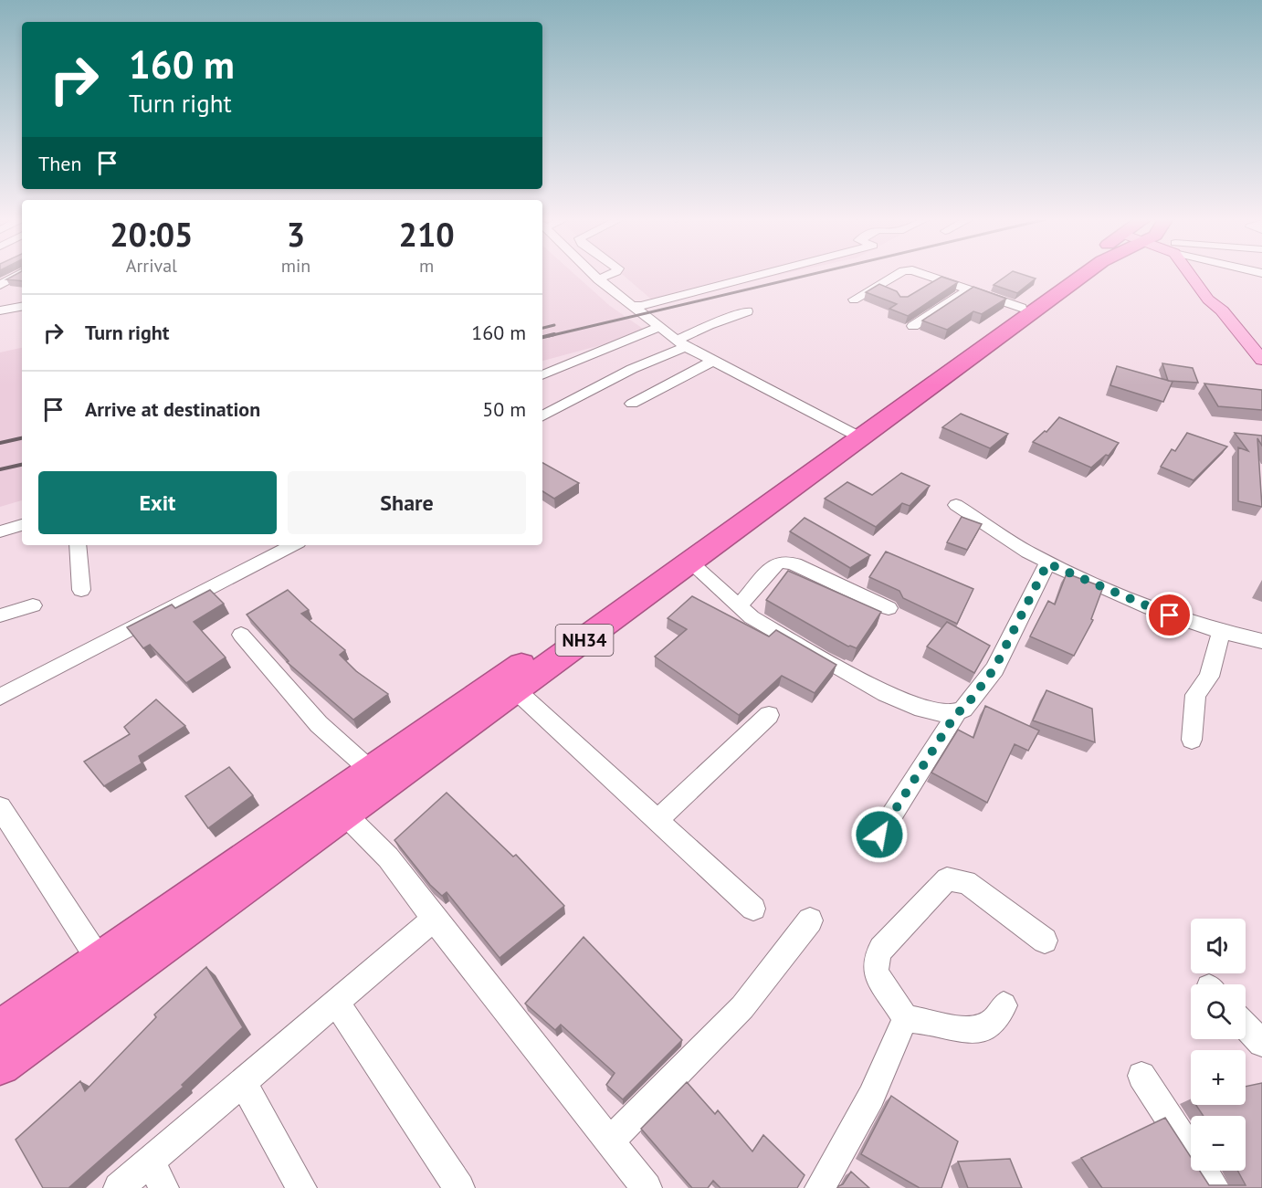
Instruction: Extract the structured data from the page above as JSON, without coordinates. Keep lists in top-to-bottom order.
{
  "streets": {
    "highway": ["NH34"]
  },
  "page": {
    "turn": ["160 m", "Turn right"],
    "then": "Then",
    "eta": [
      "20:05",
      "Arrival",
      "3",
      "min",
      "210",
      "m"
    ],
    "list": [
      {
        "name": "Turn right",
        "value": "160 m"
      },
      {
        "name": "Arrive at destination",
        "value": "50 m"
      }
    ],
    "buttons": ["Exit", "Share"],
    "map_buttons": ["+", "−"]
  }
}
